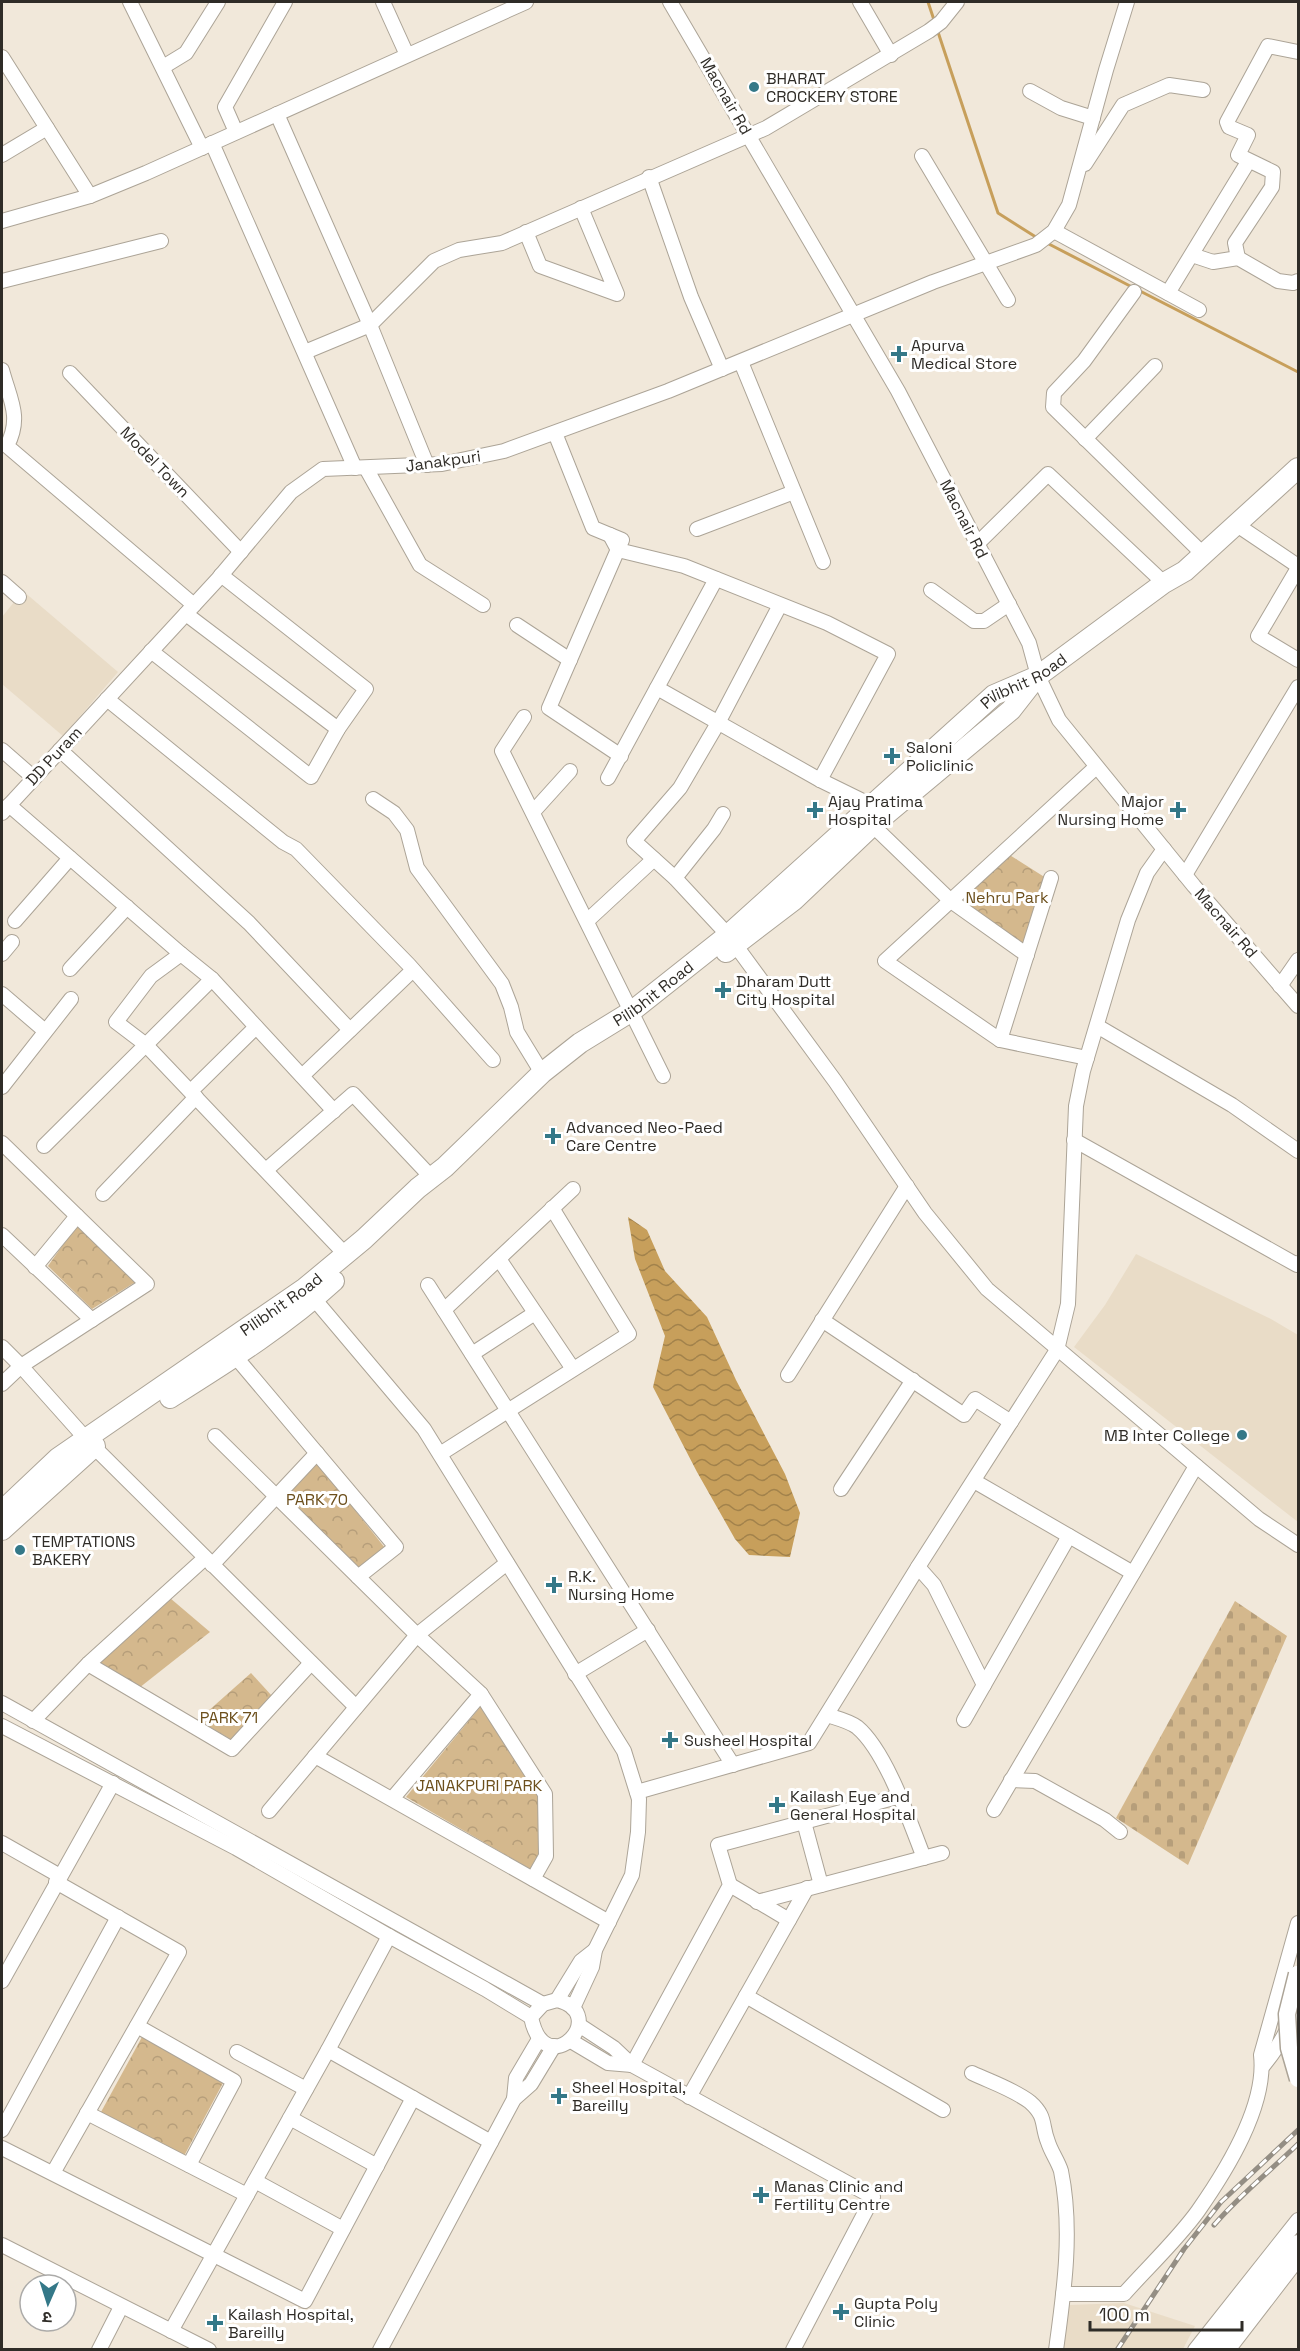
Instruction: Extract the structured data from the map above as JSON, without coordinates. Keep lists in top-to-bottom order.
{
  "streets": {
    "highway": ["Pilibhit Road"],
    "street": [
      "Macnair Rd",
      "Janakpuri",
      "Model Town",
      "DD Puram"
    ]
  },
  "crossings": [
    ["Macnair Rd", "Janakpuri"],
    ["Macnair Rd", "Pilibhit Road"],
    ["Janakpuri", "Model Town"],
    ["Janakpuri", "DD Puram"]
  ],
  "parks": [
    "Nehru Park",
    "PARK 70",
    "PARK 71",
    "JANAKPURI PARK"
  ],
  "places": {
    "other": ["BHARAT CROCKERY STORE", "MB Inter College", "TEMPTATIONS BAKERY"],
    "health": [
      "Apurva Medical Store",
      "Saloni Policlinic",
      "Ajay Pratima Hospital",
      "Major Nursing Home",
      "Dharam Dutt City Hospital",
      "Advanced Neo-Paed Care Centre",
      "R.K. Nursing Home",
      "Susheel Hospital",
      "Kailash Eye and General Hospital",
      "Sheel Hospital, Bareilly",
      "Manas Clinic and Fertility Centre",
      "Gupta Poly Clinic",
      "Kailash Hospital, Bareilly"
    ]
  },
  "scale_bar": "100 m",
  "north": "bottom"
}
